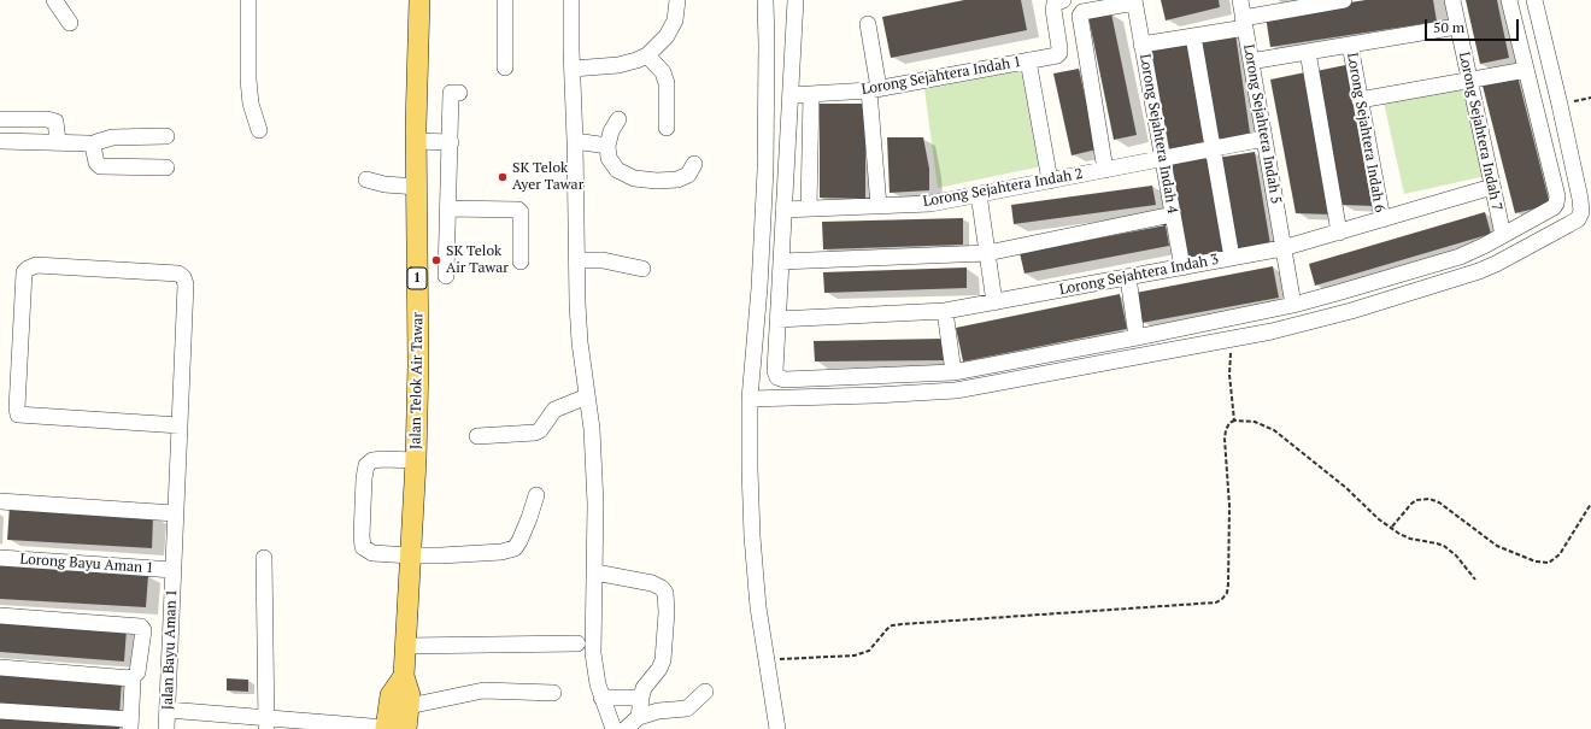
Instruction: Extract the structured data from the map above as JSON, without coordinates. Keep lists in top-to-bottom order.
{
  "streets": {
    "main road": ["1", "Jalan Telok Air Tawar"],
    "street": [
      "Lorong Sejahtera Indah 1",
      "Lorong Sejahtera Indah 5",
      "Lorong Sejahtera Indah 7",
      "Lorong Sejahtera Indah 6",
      "Lorong Sejahtera Indah 4",
      "Lorong Sejahtera Indah 2",
      "Lorong Sejahtera Indah 3",
      "Lorong Bayu Aman 1",
      "Jalan Bayu Aman 1"
    ]
  },
  "crossings": [
    ["Lorong Sejahtera Indah 1", "Lorong Sejahtera Indah 2"],
    ["Lorong Sejahtera Indah 5", "Lorong Sejahtera Indah 2"],
    ["Lorong Sejahtera Indah 5", "Lorong Sejahtera Indah 3"],
    ["Lorong Sejahtera Indah 7", "Lorong Sejahtera Indah 3"],
    ["Lorong Sejahtera Indah 6", "Lorong Sejahtera Indah 3"],
    ["Lorong Sejahtera Indah 4", "Lorong Sejahtera Indah 2"],
    ["Lorong Sejahtera Indah 4", "Lorong Sejahtera Indah 3"],
    ["Lorong Bayu Aman 1", "Jalan Bayu Aman 1"]
  ],
  "places": ["SK Telok Ayer Tawar", "SK Telok Air Tawar"],
  "scale_bar": "50 m"
}
